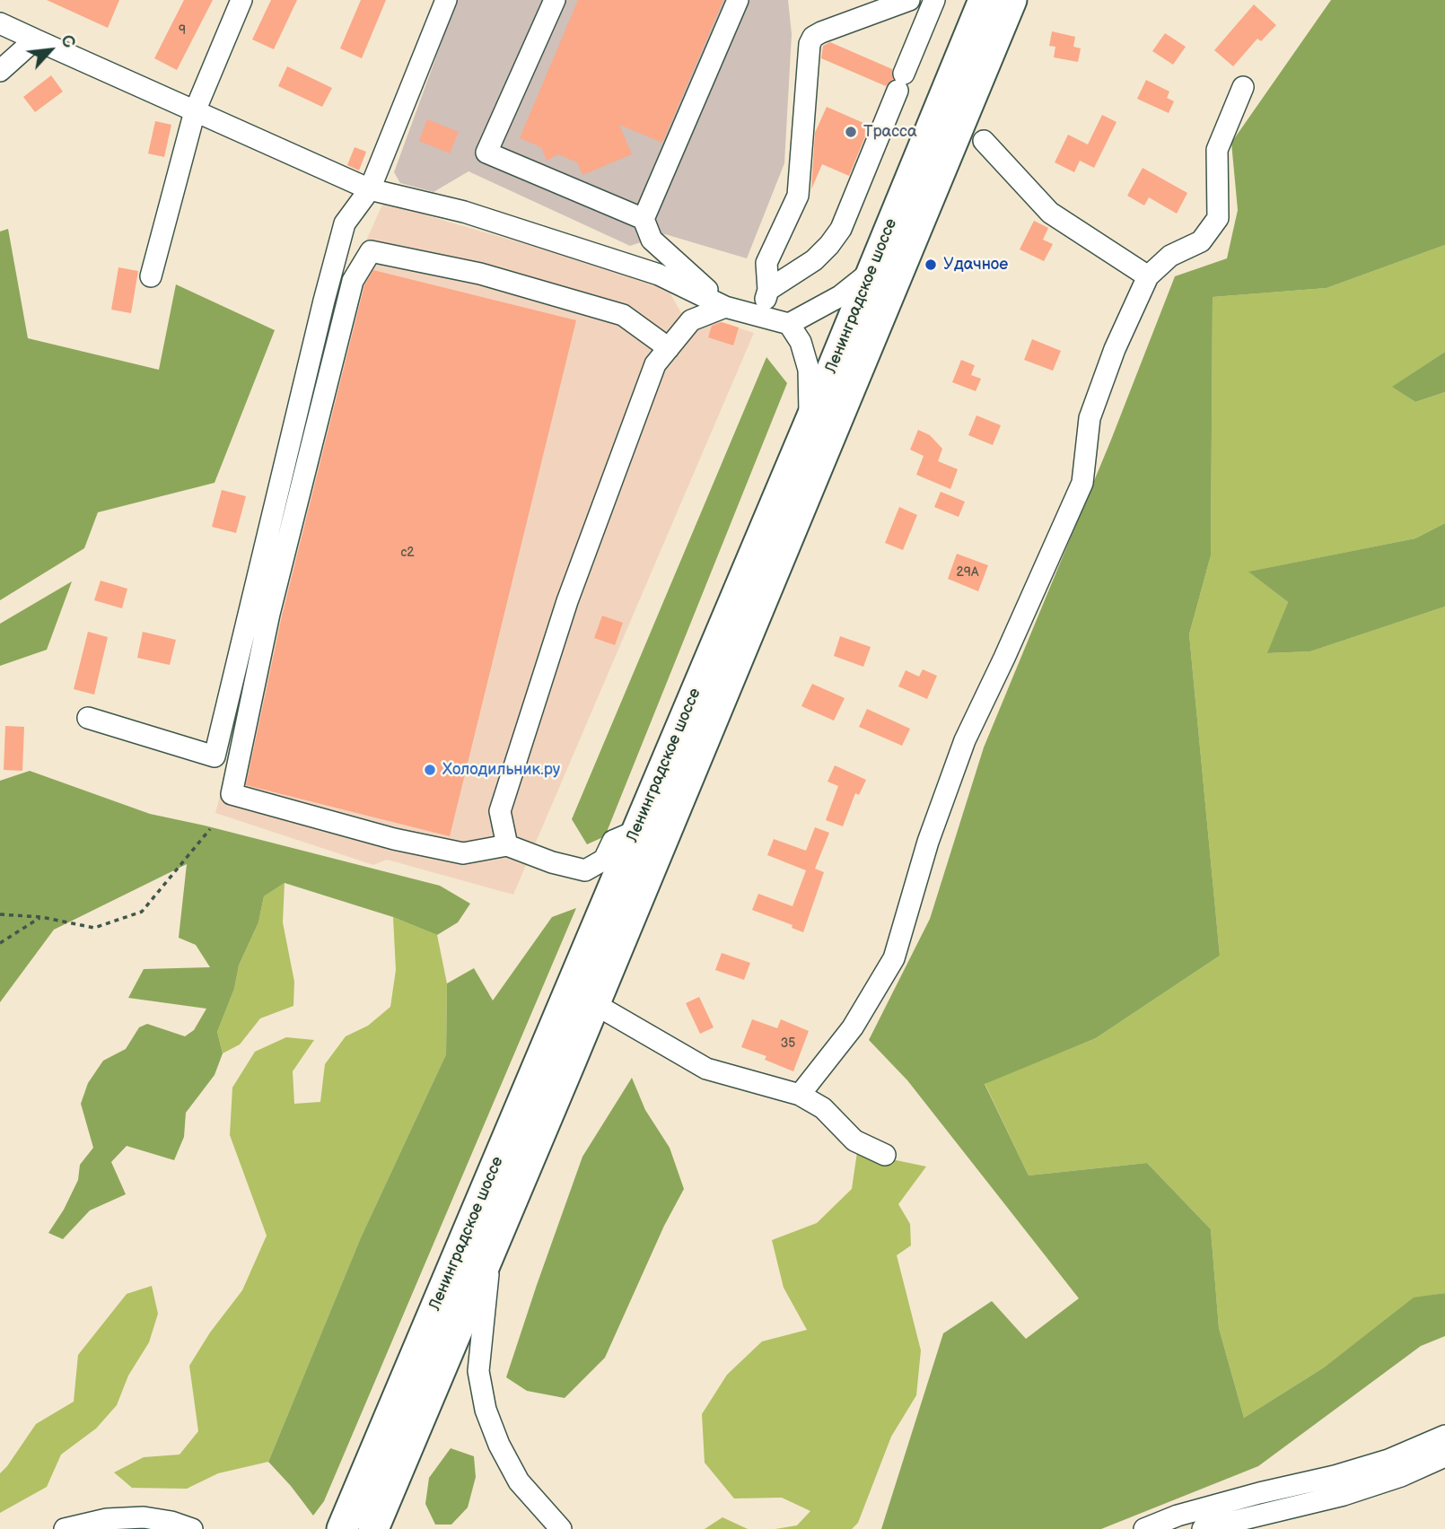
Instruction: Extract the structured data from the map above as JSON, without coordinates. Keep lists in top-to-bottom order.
{
  "streets": {
    "highway": ["Ленинградское шоссе"]
  },
  "places": ["Трасса", "Удачное", "Холодильник.ру"],
  "house_numbers": [
    "9",
    "с2",
    "29А",
    "35"
  ],
  "north": "top right"
}
